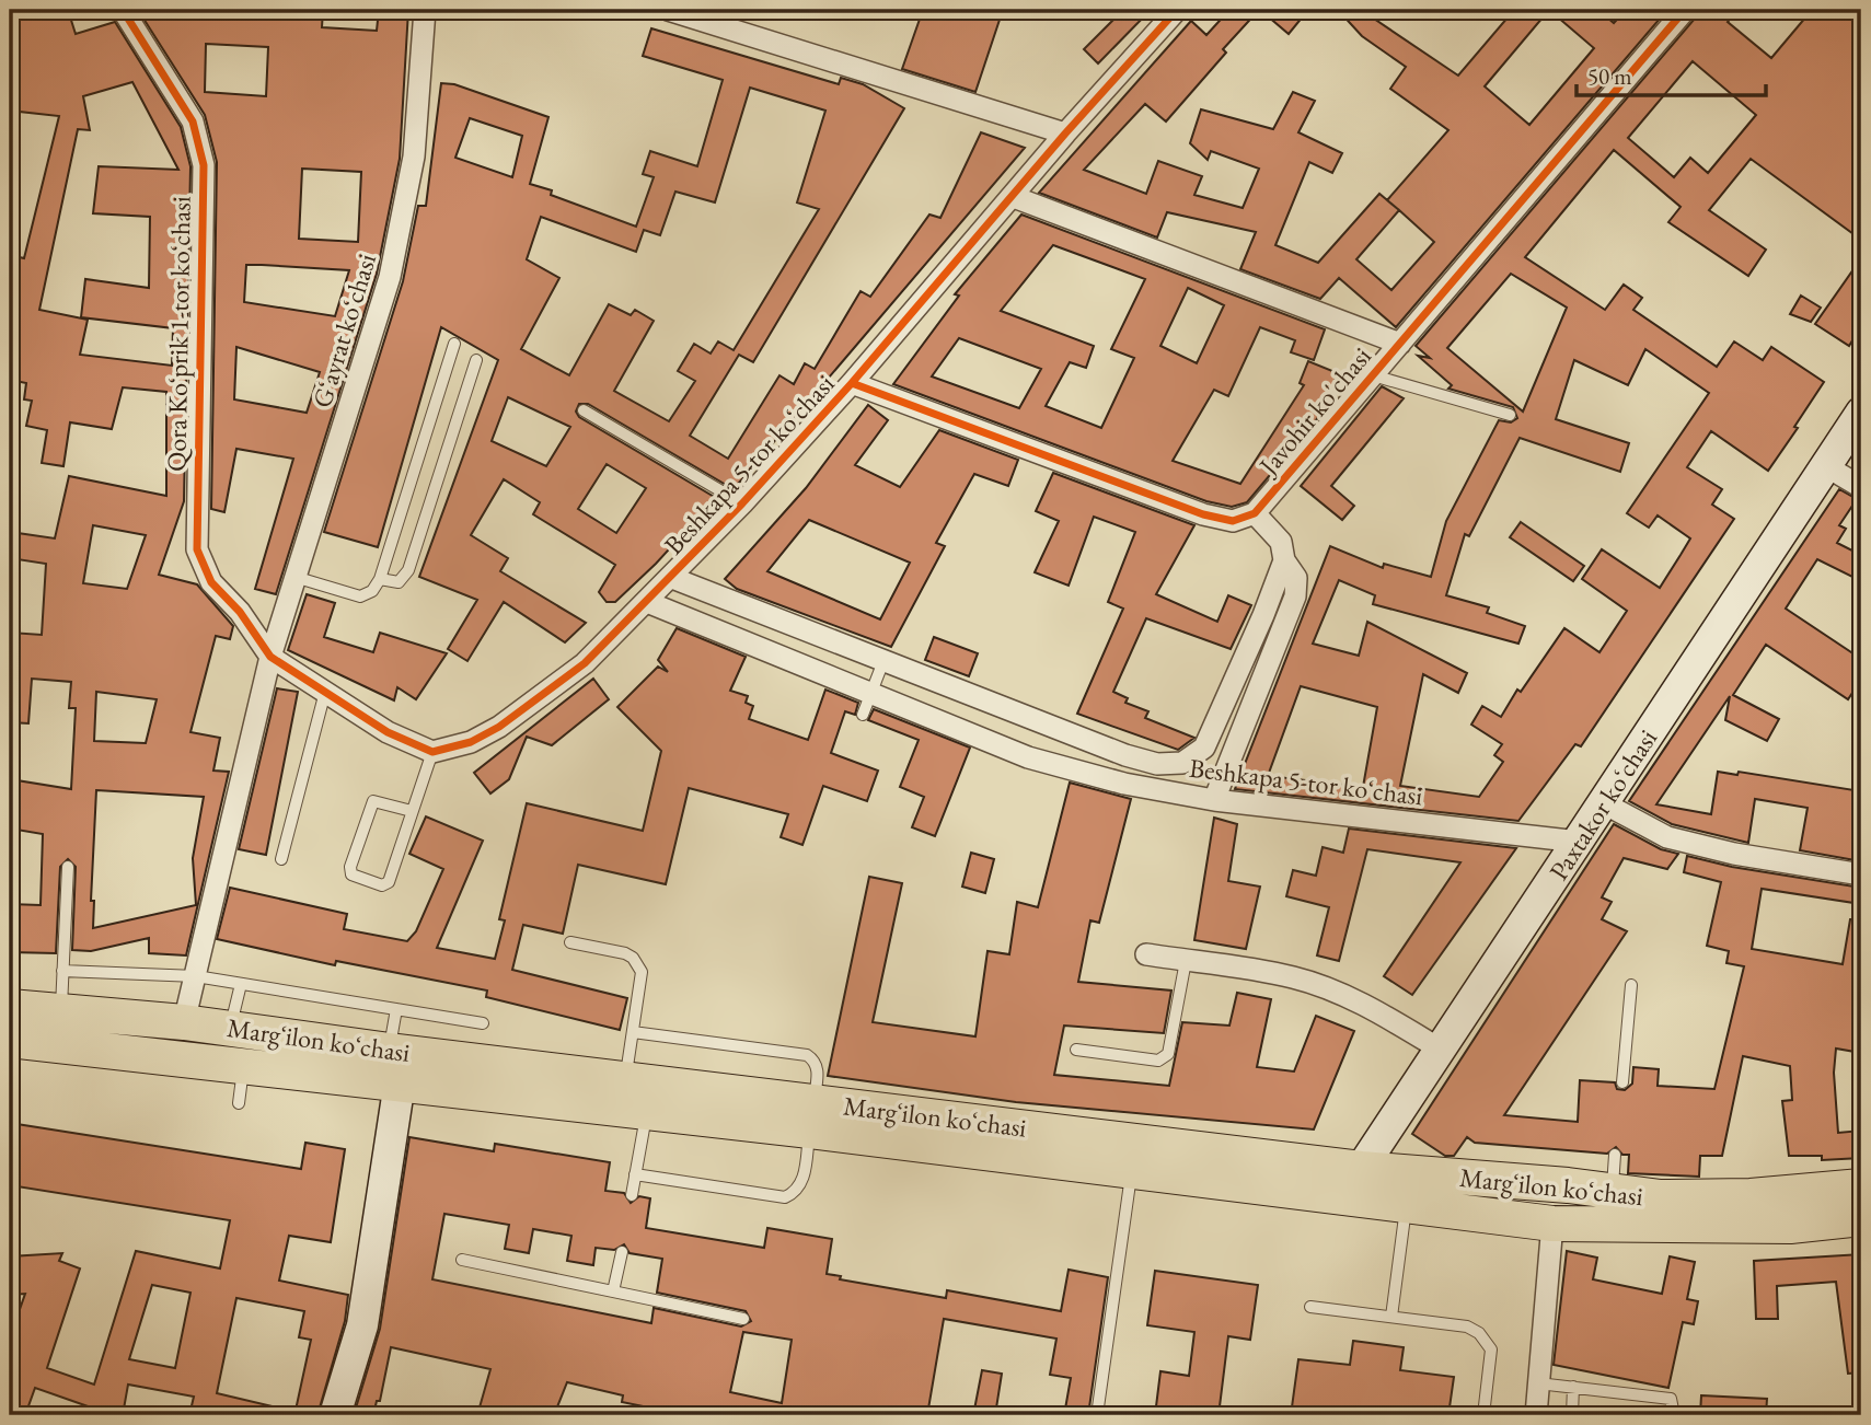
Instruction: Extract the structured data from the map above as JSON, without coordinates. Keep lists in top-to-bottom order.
{
  "streets": {
    "main road": ["Paxtakor koʻchasi", "Margʻilon koʻchasi"],
    "street": [
      "Gʻayrat koʻchasi",
      "Qora Koʻprik 1-tor koʻchasi",
      "Javohir ko'chasi",
      "Beshkapa 5-tor koʻchasi"
    ]
  },
  "crossings": [
    ["Gʻayrat koʻchasi", "Qora Koʻprik 1-tor koʻchasi"],
    ["Gʻayrat koʻchasi", "Margʻilon koʻchasi"],
    ["Javohir ko'chasi", "Beshkapa 5-tor koʻchasi"],
    ["Beshkapa 5-tor koʻchasi", "Paxtakor koʻchasi"],
    ["Paxtakor koʻchasi", "Margʻilon koʻchasi"]
  ],
  "scale_bar": "50 m"
}
